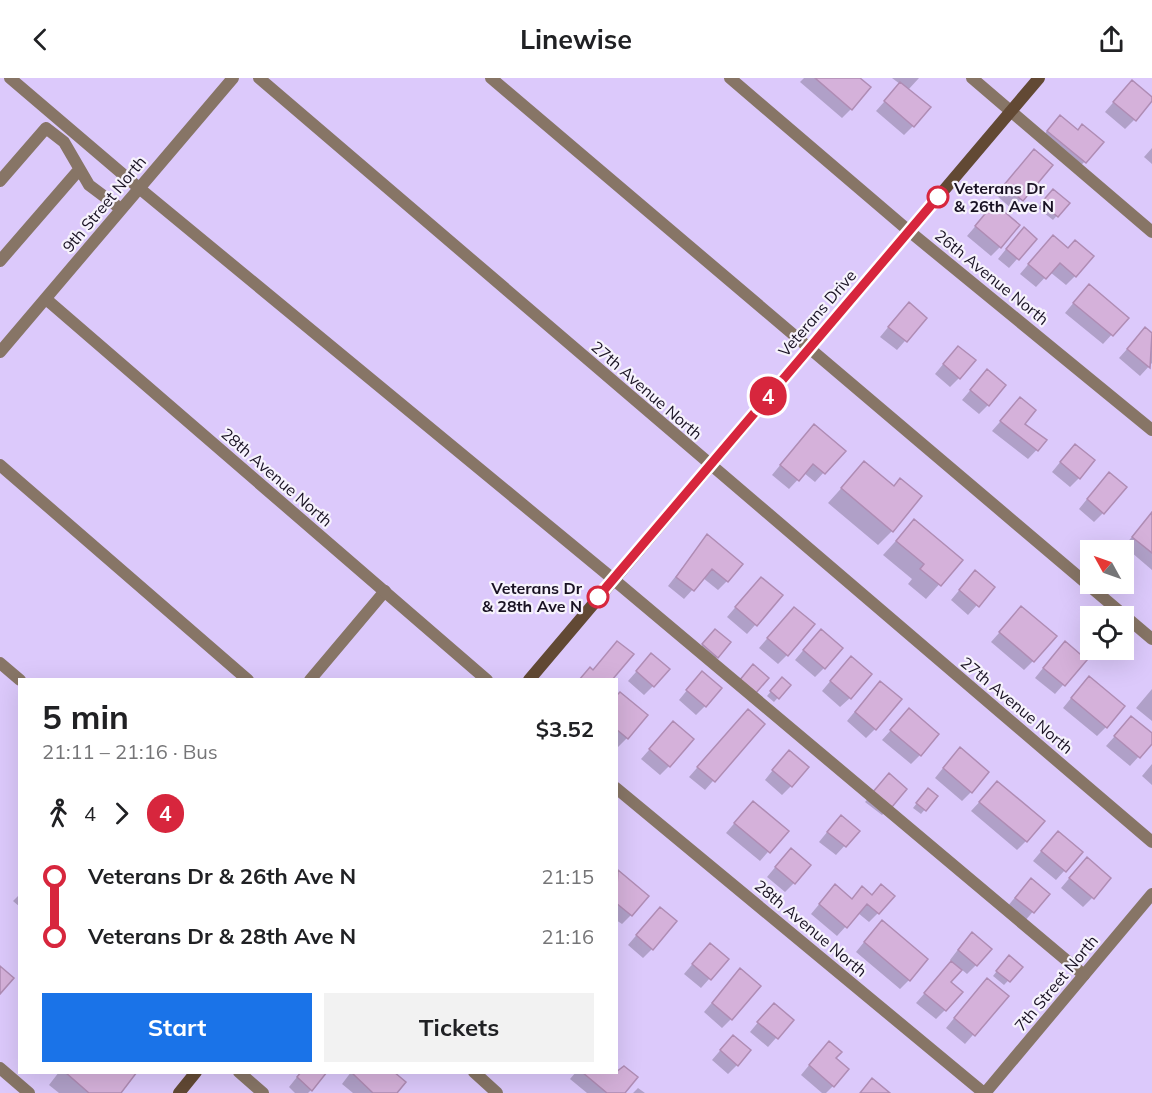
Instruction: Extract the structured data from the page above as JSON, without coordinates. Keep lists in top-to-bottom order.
{
  "streets": {
    "main road": ["Veterans Drive"],
    "street": [
      "9th Street North",
      "26th Avenue North",
      "27th Avenue North",
      "28th Avenue North",
      "7th Street North"
    ]
  },
  "crossings": [
    ["9th Street North", "28th Avenue North"],
    ["26th Avenue North", "Veterans Drive"],
    ["Veterans Drive", "27th Avenue North"],
    ["28th Avenue North", "7th Street North"]
  ],
  "places": ["Veterans Dr & 26th Ave N", "Veterans Dr & 28th Ave N"],
  "lines": ["bus line 4"],
  "north": "top left",
  "page": {
    "header": "Linewise",
    "on_map": "4",
    "heading": ["5 min", "21:11 – 21:16 · Bus", "$3.52"],
    "legs": ["4", "4"],
    "list": [
      {
        "name": "Veterans Dr & 26th Ave N",
        "value": "21:15"
      },
      {
        "name": "Veterans Dr & 28th Ave N",
        "value": "21:16"
      }
    ],
    "buttons": ["Start", "Tickets"]
  }
}
